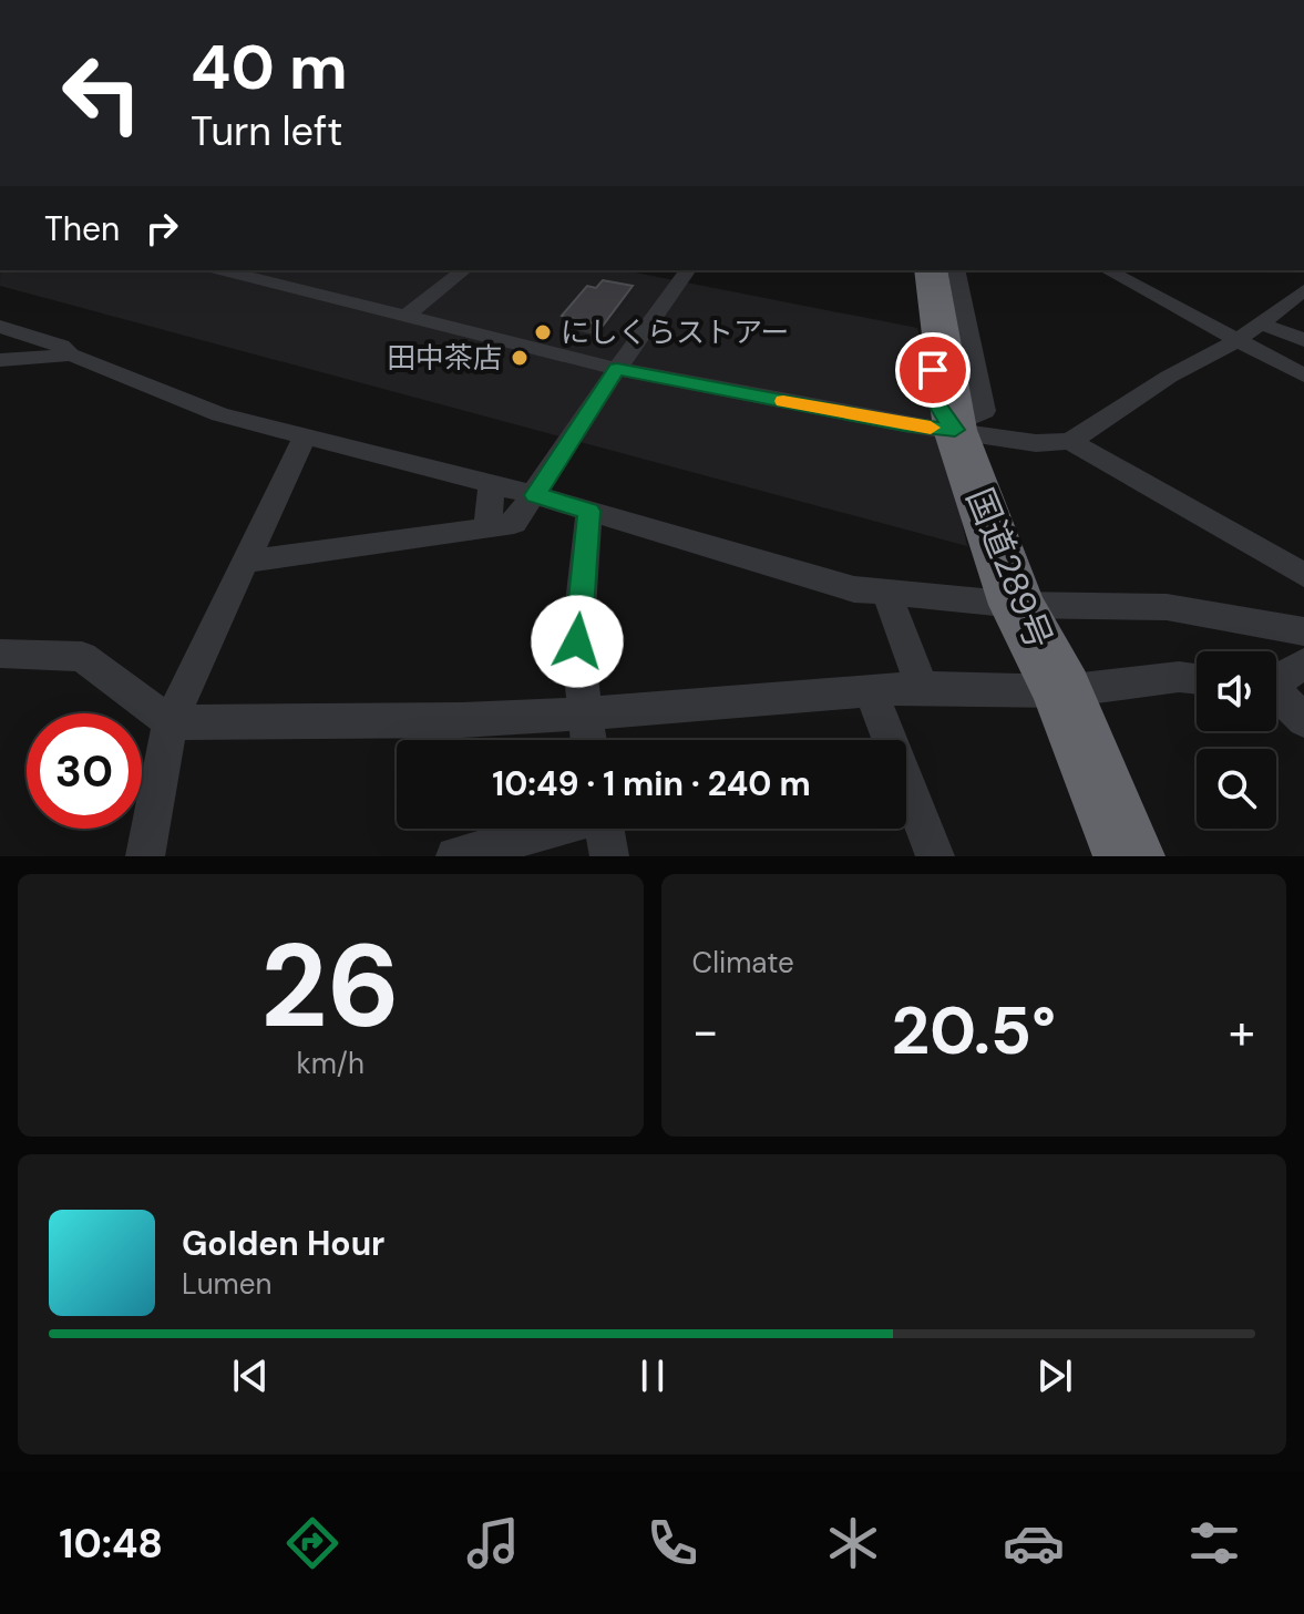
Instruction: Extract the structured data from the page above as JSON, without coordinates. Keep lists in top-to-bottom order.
{
  "streets": {
    "highway": ["国道289号"]
  },
  "places": ["にしくらストアー", "田中茶店"],
  "page": {
    "turn": ["40 m", "Turn left"],
    "then": "Then",
    "limit": "30",
    "trip": "10:49 · 1 min · 240 m",
    "tile": [
      ["26", "km/h"],
      "Climate"
    ],
    "heat": ["−", "20.5°", "+"],
    "song": ["Golden Hour", "Lumen"],
    "tabs": "10:48"
  }
}
